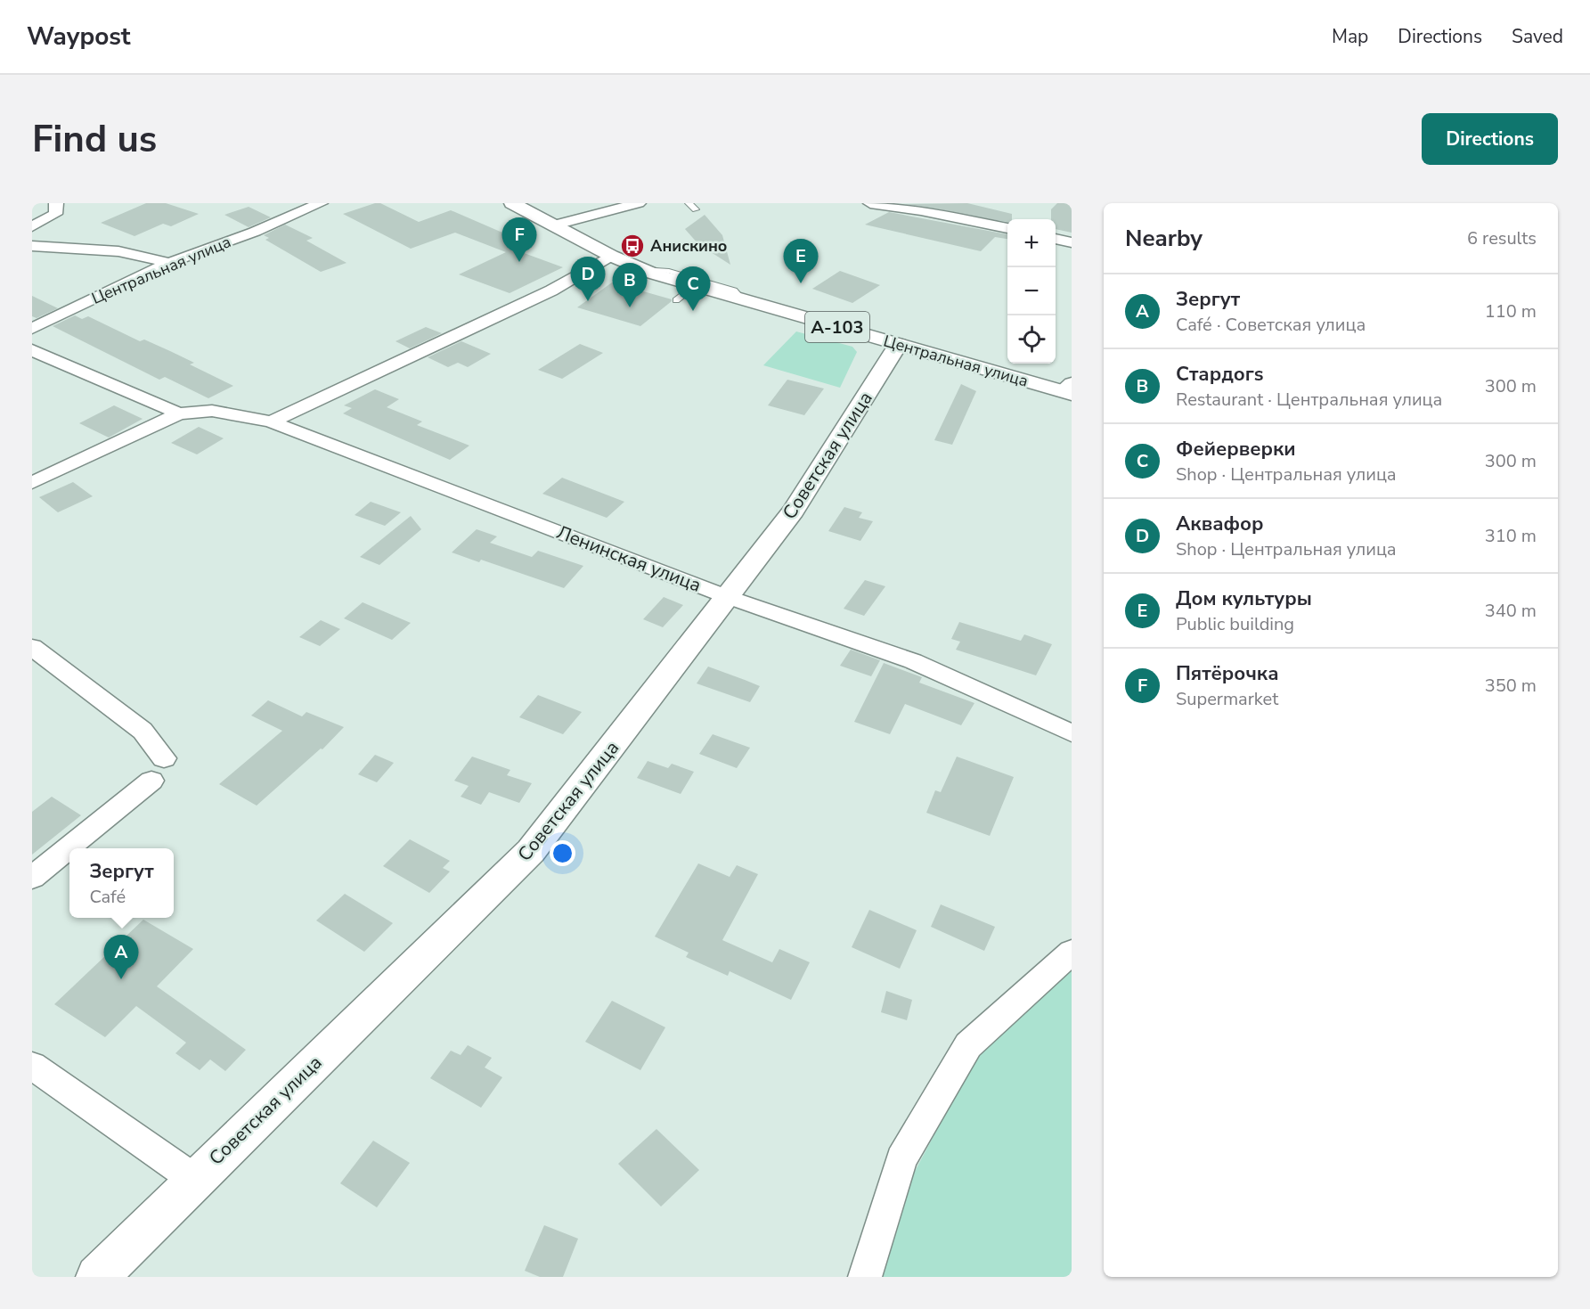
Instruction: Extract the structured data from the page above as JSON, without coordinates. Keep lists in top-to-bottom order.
{
  "streets": {
    "main road": ["Центральная улица", "А-103", "Советская улица"],
    "street": ["Ленинская улица"]
  },
  "crossings": [
    ["Центральная улица", "Советская улица"],
    ["Советская улица", "Ленинская улица"]
  ],
  "places": {
    "bus stop": ["Анискино"]
  },
  "page": {
    "header": "Waypost",
    "nav": ["Map", "Directions", "Saved"],
    "buttons": "Directions",
    "title": "Find us",
    "heading": ["Nearby", "6 results"],
    "pins": [
      "F",
      "E",
      "D",
      "B",
      "C",
      "A"
    ],
    "map_buttons": ["+", "−"],
    "list": [
      {
        "mark": "A",
        "name": "Зергут",
        "note": "Café · Советская улица",
        "value": "110 m"
      },
      {
        "mark": "B",
        "name": "Стардогs",
        "note": "Restaurant · Центральная улица",
        "value": "300 m"
      },
      {
        "mark": "C",
        "name": "Фейерверки",
        "note": "Shop · Центральная улица",
        "value": "300 m"
      },
      {
        "mark": "D",
        "name": "Аквафор",
        "note": "Shop · Центральная улица",
        "value": "310 m"
      },
      {
        "mark": "E",
        "name": "Дом культуры",
        "note": "Public building",
        "value": "340 m"
      },
      {
        "mark": "F",
        "name": "Пятёрочка",
        "note": "Supermarket",
        "value": "350 m"
      }
    ],
    "popup": ["Зергут", "Café"]
  }
}
